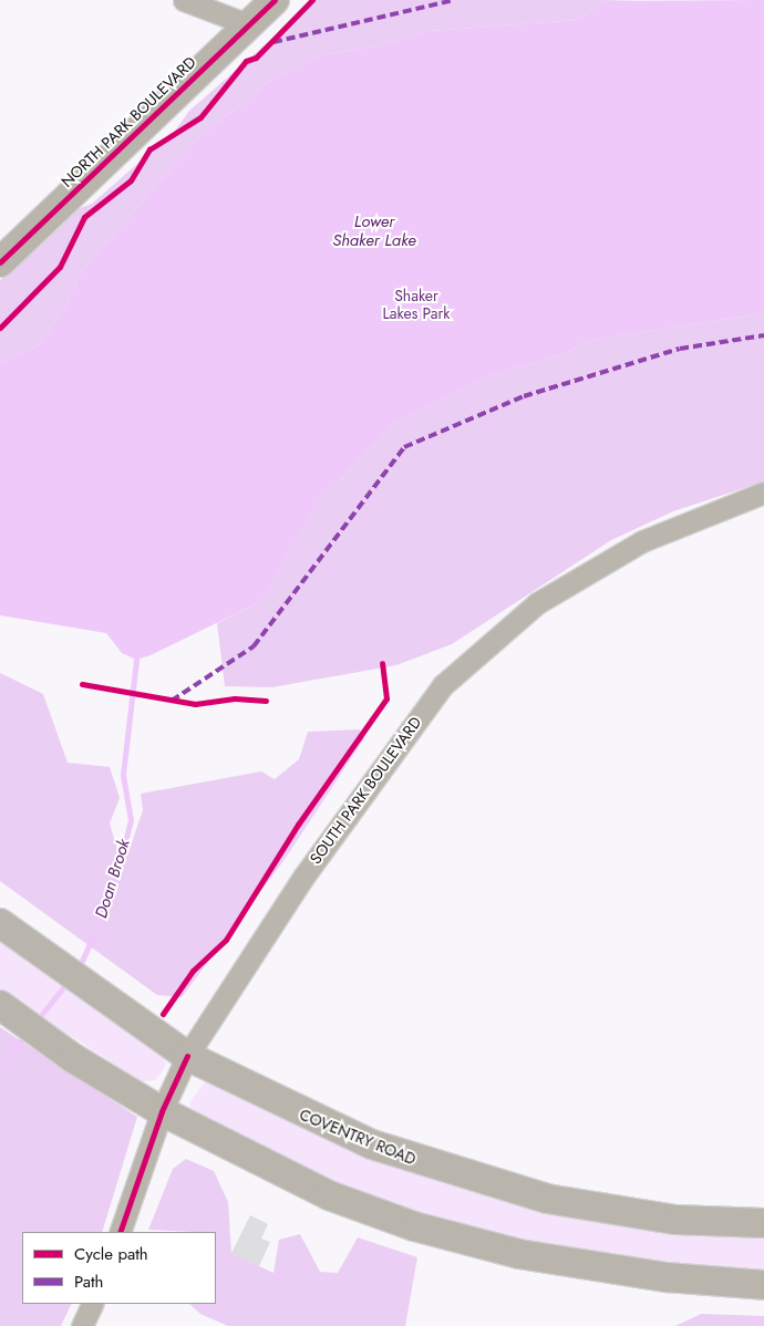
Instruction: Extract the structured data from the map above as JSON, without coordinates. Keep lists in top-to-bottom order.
{
  "streets": {
    "street": ["NORTH PARK BOULEVARD", "SOUTH PARK BOULEVARD", "COVENTRY ROAD"]
  },
  "crossings": [
    ["SOUTH PARK BOULEVARD", "COVENTRY ROAD"]
  ],
  "water": ["Lower Shaker Lake", "Doan Brook"],
  "parks": ["Shaker Lakes Park"],
  "legend": ["Cycle path", "Path"]
}
